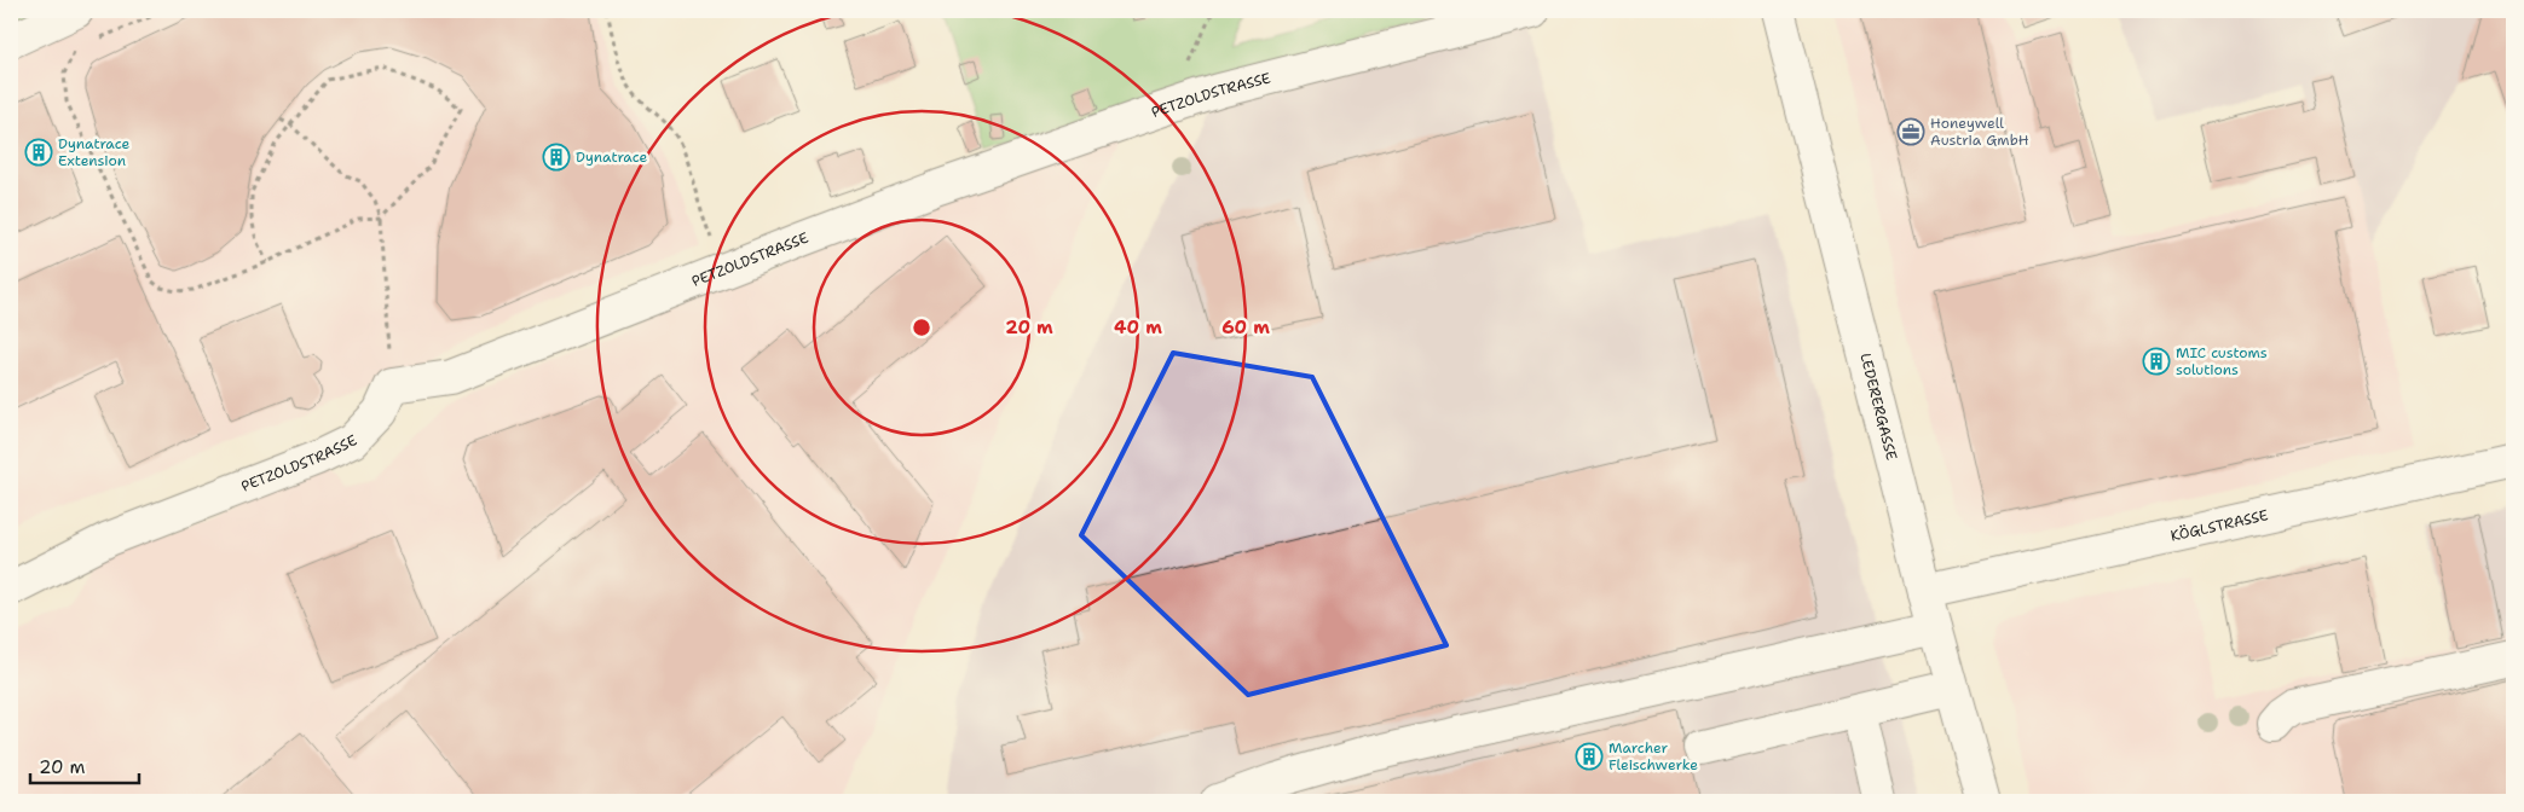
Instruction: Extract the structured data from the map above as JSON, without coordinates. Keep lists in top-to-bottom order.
{
  "streets": {
    "street": ["PETZOLDSTRASSE", "LEDERERGASSE", "KÖGLSTRASSE"]
  },
  "crossings": [
    ["LEDERERGASSE", "KÖGLSTRASSE"]
  ],
  "places": {
    "office": ["Honeywell Austria GmbH"],
    "building": [
      "Dynatrace Extension",
      "Dynatrace",
      "MIC customs solutions",
      "Marcher Fleischwerke"
    ]
  },
  "scale_bar": "20 m",
  "rings": ["20 m", "40 m", "60 m"]
}
